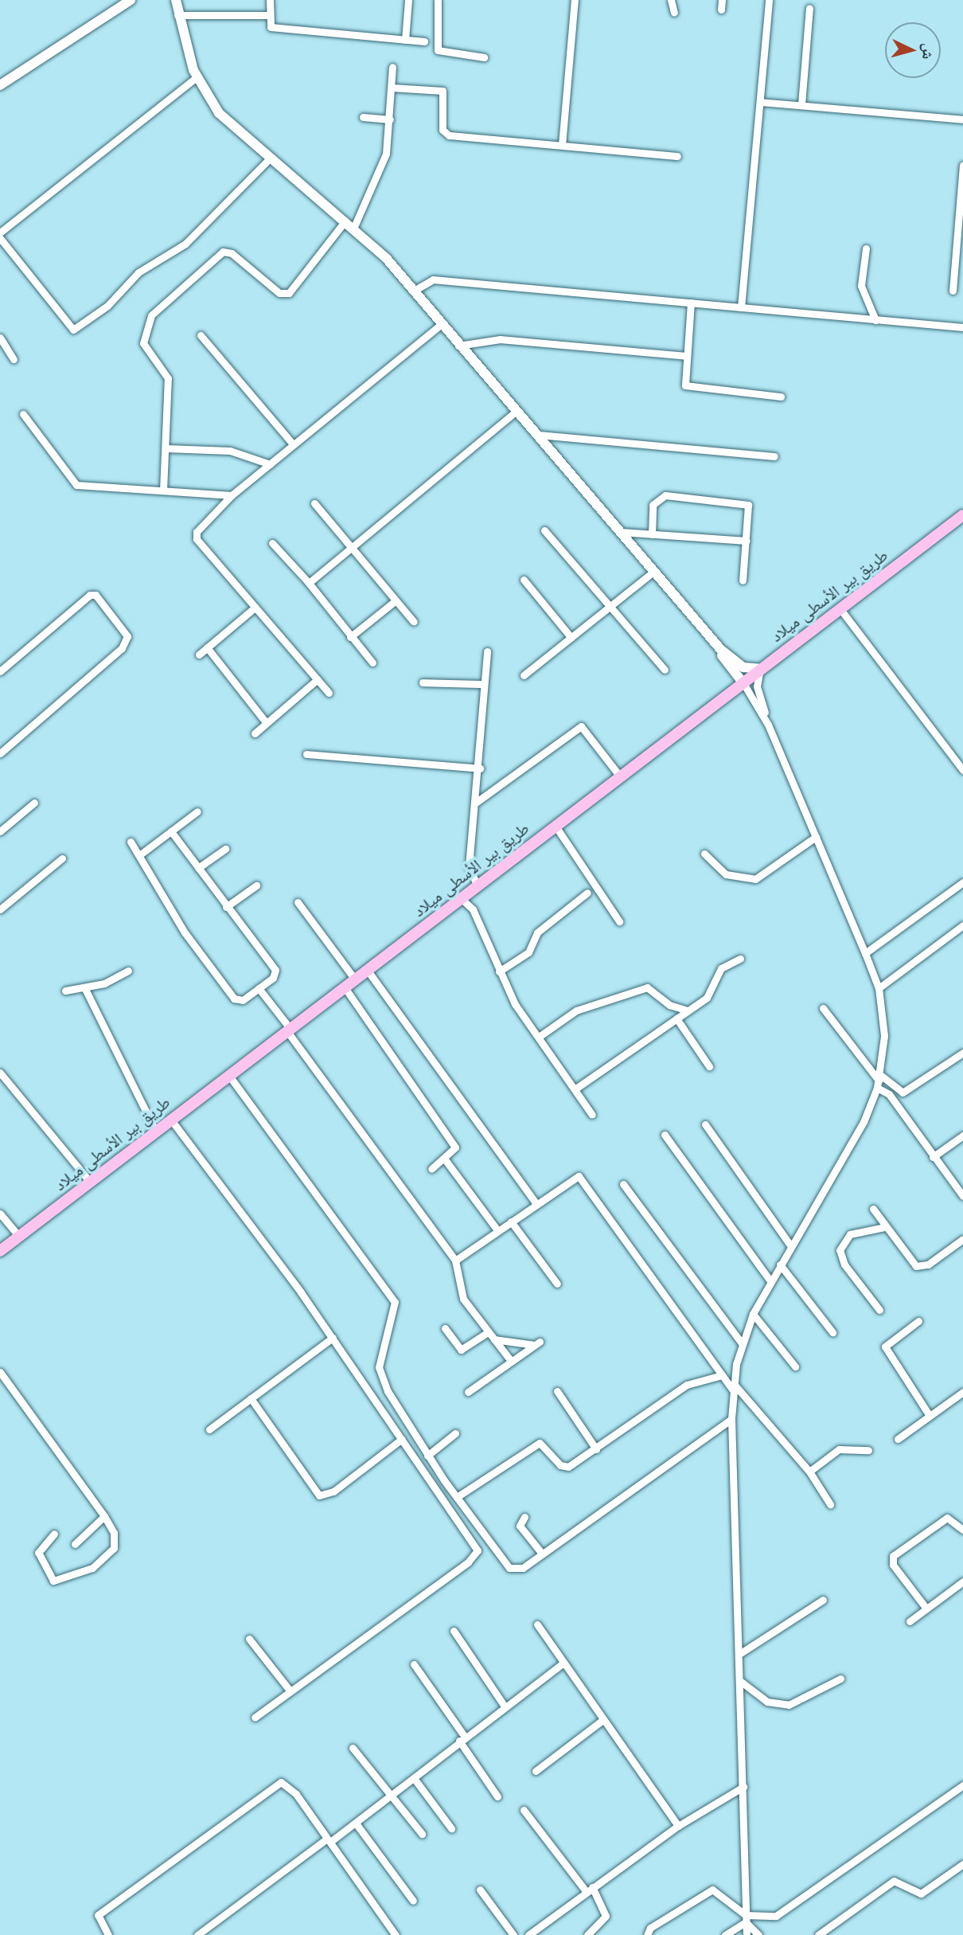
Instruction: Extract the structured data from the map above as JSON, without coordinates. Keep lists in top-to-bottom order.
{
  "streets": {
    "main road": ["طريق بير الأسطى ميلاد"]
  },
  "north": "right"
}
